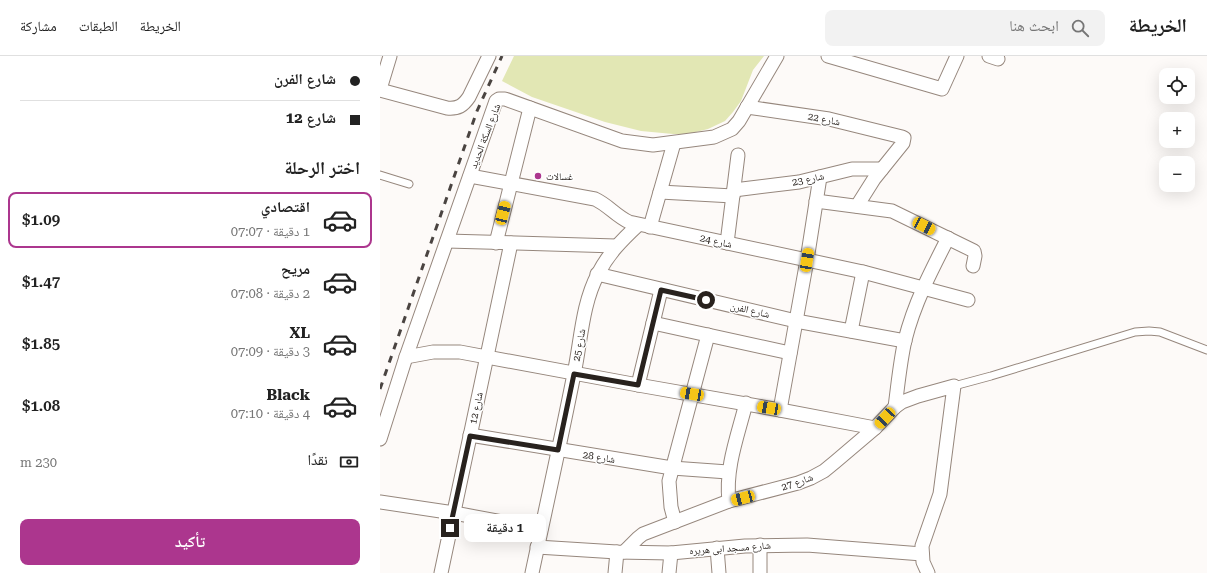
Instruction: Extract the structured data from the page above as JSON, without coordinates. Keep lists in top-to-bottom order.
{
  "streets": {
    "street": [
      "شارع 22",
      "شارع السكة الحديد",
      "شارع 23",
      "شارع 24",
      "شارع الفرن",
      "شارع 25",
      "شارع 12",
      "شارع 28",
      "شارع 27",
      "شارع مسجد ابى هريره"
    ]
  },
  "crossings": [
    ["شارع 22", "شارع السكة الحديد"],
    ["شارع 22", "شارع 23"],
    ["شارع السكة الحديد", "شارع 24"],
    ["شارع 24", "شارع 25"],
    ["شارع الفرن", "شارع 25"],
    ["شارع 25", "شارع 28"],
    ["شارع 25", "شارع مسجد ابى هريره"],
    ["شارع 12", "شارع 28"],
    ["شارع 27", "شارع مسجد ابى هريره"]
  ],
  "places": ["غسالات"],
  "page": {
    "header": "الخريطة",
    "search": "ابحث هنا",
    "nav": ["الخريطة", "الطبقات", "مشاركة"],
    "banner": ["شارع الفرن", "شارع 12"],
    "map_buttons": ["+", "−"],
    "heading": "اختر الرحلة",
    "list": [
      {
        "name": "اقتصادي",
        "note": "1 دقيقة · 07:07",
        "value": "$1.09"
      },
      {
        "name": "مريح",
        "note": "2 دقيقة · 07:08",
        "value": "$1.47"
      },
      {
        "name": "XL",
        "note": "3 دقيقة · 07:09",
        "value": "$1.85"
      },
      {
        "name": "Black",
        "note": "4 دقيقة · 07:10",
        "value": "$1.08"
      }
    ],
    "pay": ["نقدًا", "230 m"],
    "buttons": "تأكيد",
    "bubble": "1 دقيقة"
  }
}
